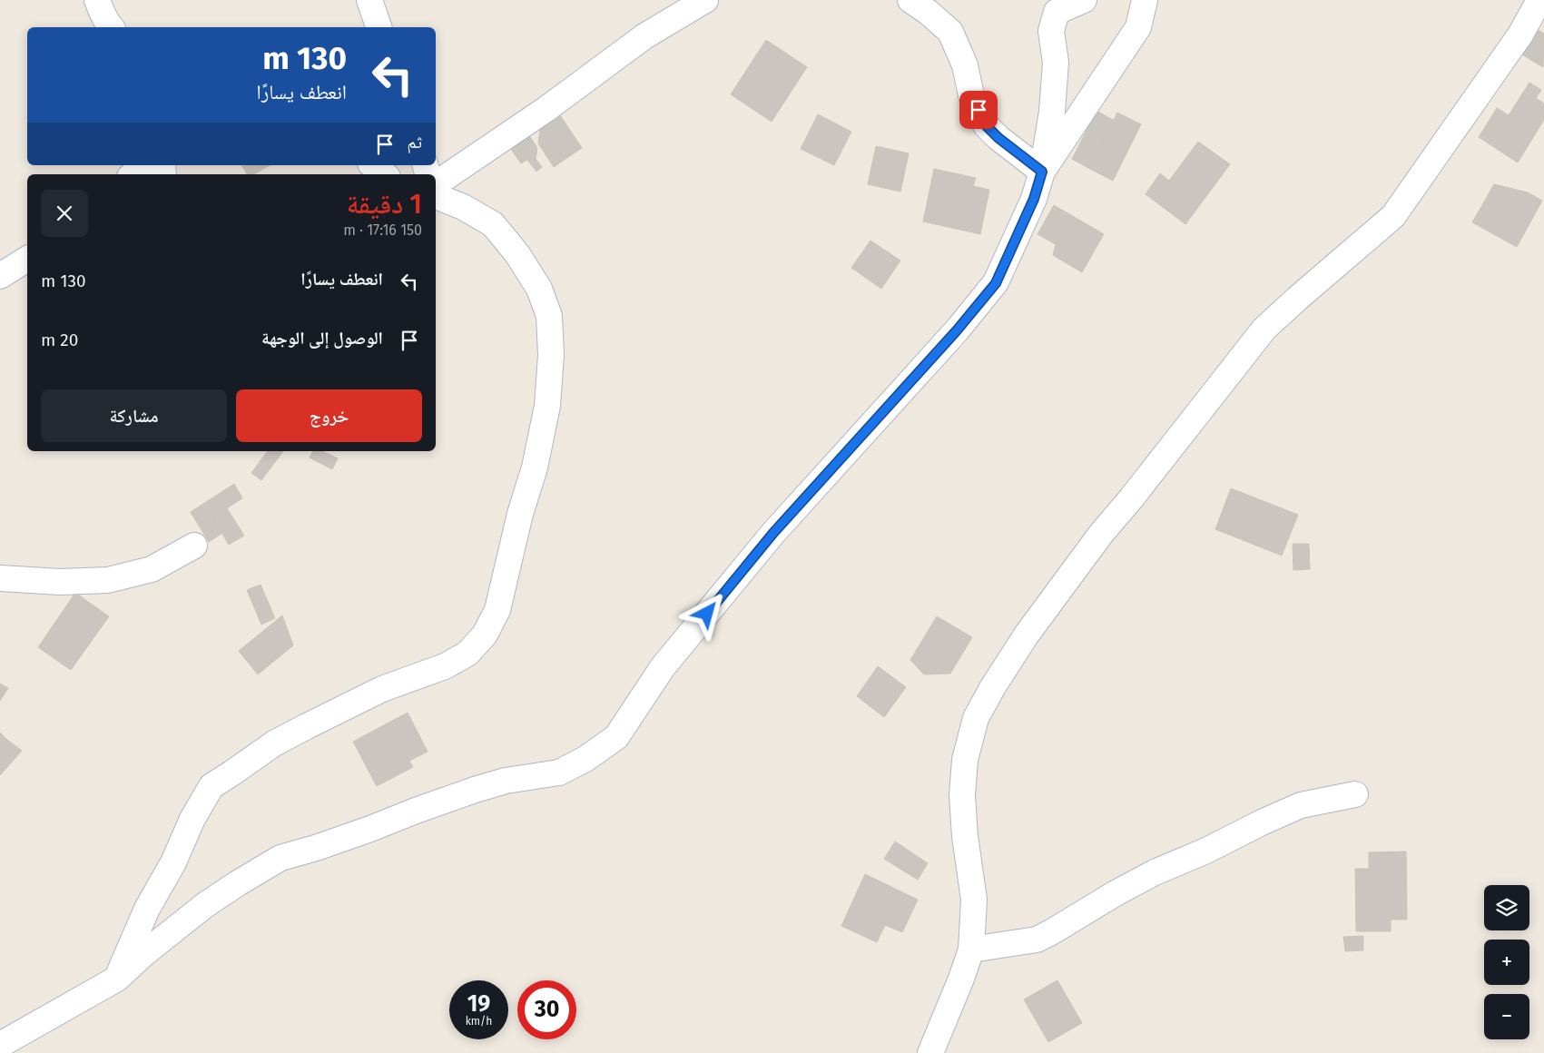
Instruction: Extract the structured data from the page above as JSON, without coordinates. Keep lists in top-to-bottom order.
{
  "page": {
    "turn": ["130 m", "انعطف يسارًا"],
    "then": "ثم",
    "heading": ["1 دقيقة", "150 m · 17:16"],
    "list": [
      {
        "name": "انعطف يسارًا",
        "value": "130 m"
      },
      {
        "name": "الوصول إلى الوجهة",
        "value": "20 m"
      }
    ],
    "buttons": ["خروج", "مشاركة"],
    "map_buttons": ["+", "−"],
    "speed": "19 km/h",
    "limit": "30"
  }
}
